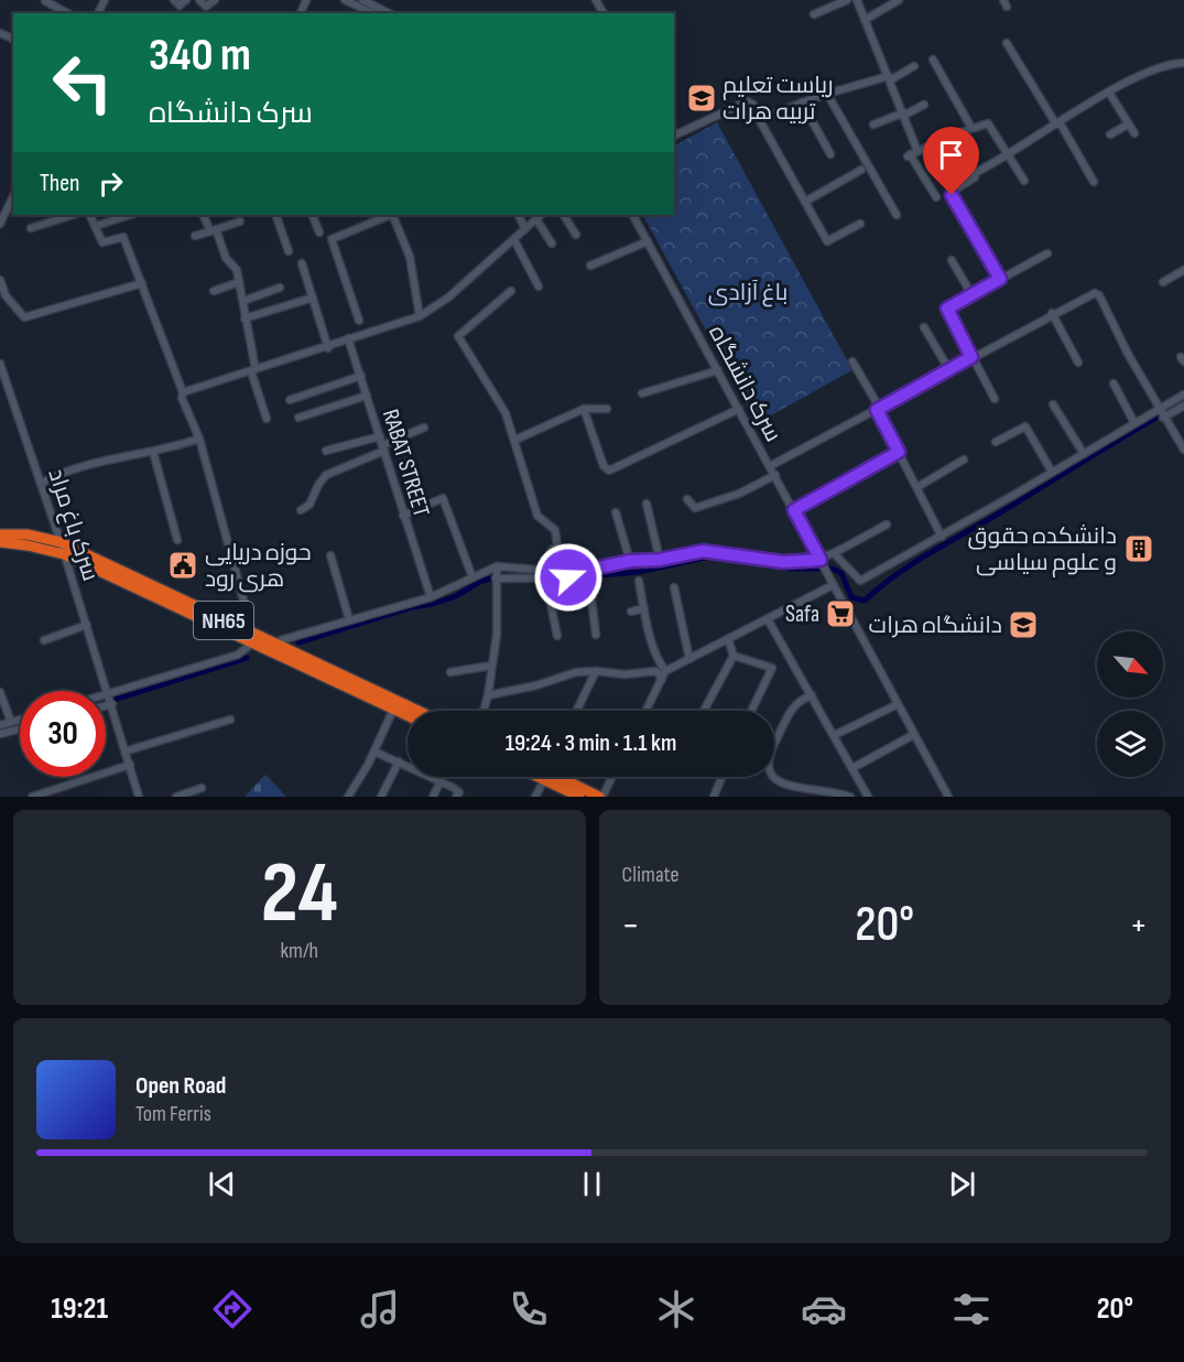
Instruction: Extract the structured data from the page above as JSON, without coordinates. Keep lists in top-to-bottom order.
{
  "streets": {
    "highway": ["NH65"],
    "street": ["سرک دانشگاه", "RABAT STREET", "سرک باغ مراد"]
  },
  "crossings": [
    ["سرک باغ مراد", "NH65"]
  ],
  "parks": ["باغ آزادی"],
  "places": {
    "school or university": ["ریاست تعلیم تربیه هرات", "دانشگاه هرات"],
    "building": ["دانشکده حقوق و علوم سیاسی"],
    "public building": ["حوزه دریایی هری رود"],
    "supermarket": ["Safa"]
  },
  "north": "bottom right",
  "page": {
    "turn": ["340 m", "سرک دانشگاه"],
    "then": "Then",
    "limit": "30",
    "trip": "19:24 · 3 min · 1.1 km",
    "tile": [
      ["24", "km/h"],
      "Climate"
    ],
    "heat": ["−", "20°", "+"],
    "song": ["Open Road", "Tom Ferris"],
    "tabs": ["19:21", "20°"]
  }
}
